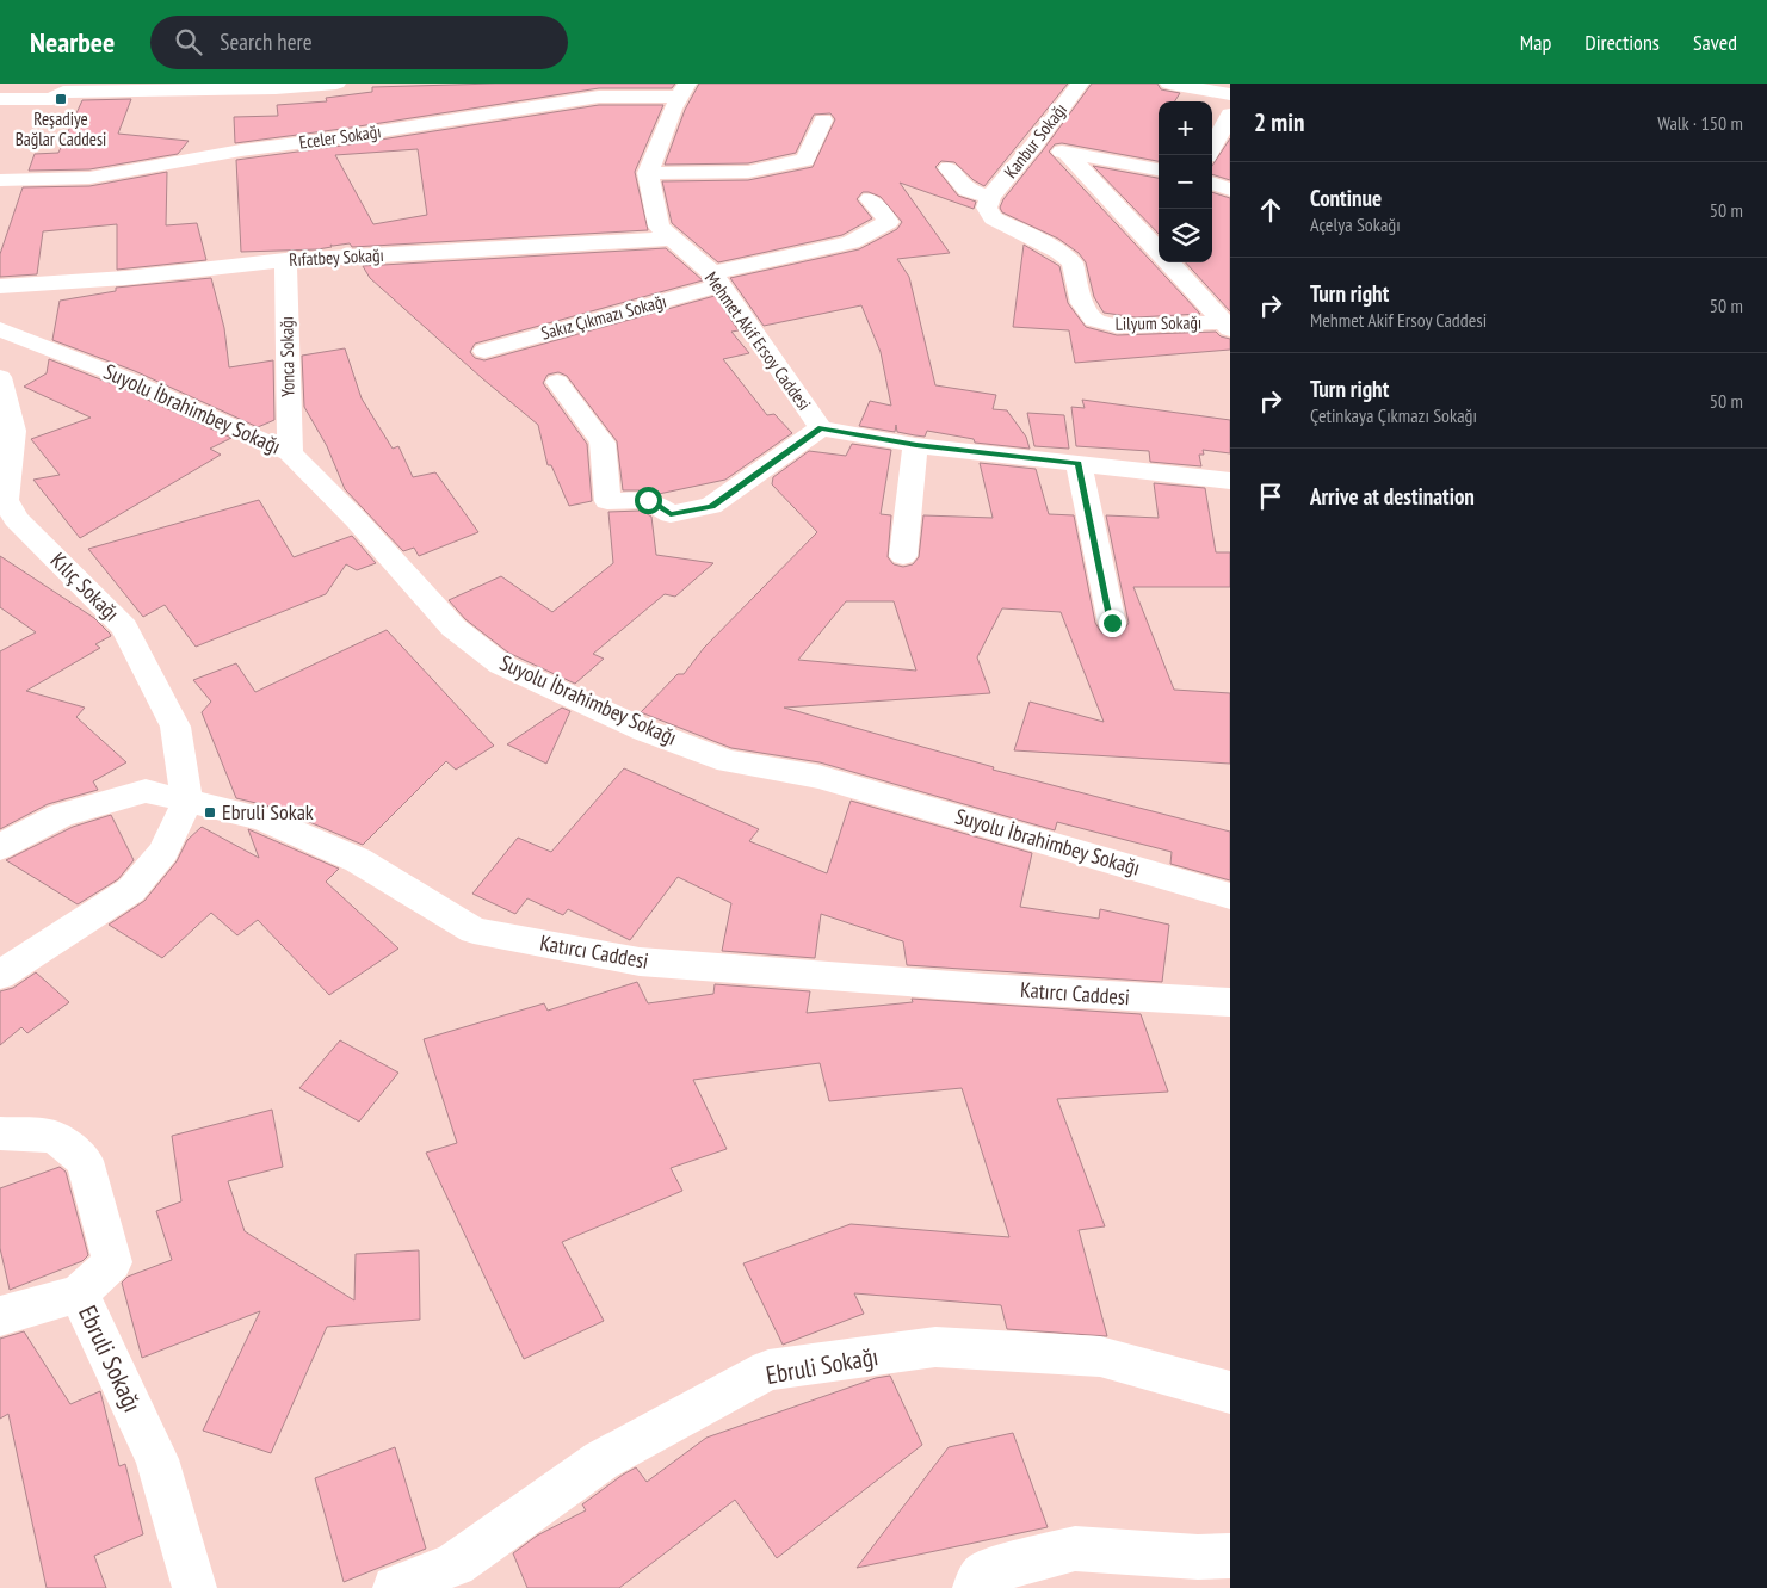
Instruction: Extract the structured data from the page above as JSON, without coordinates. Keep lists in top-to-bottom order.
{
  "streets": {
    "street": [
      "Eceler Sokağı",
      "Kanbur Sokağı",
      "Rıfatbey Sokağı",
      "Sakız Çıkmazı Sokağı",
      "Lilyum Sokağı",
      "Mehmet Akif Ersoy Caddesi",
      "Yonca Sokağı",
      "Suyolu İbrahimbey Sokağı",
      "Kılıç Sokağı",
      "Katırcı Caddesi",
      "Ebruli Sokağı"
    ]
  },
  "crossings": [
    ["Kanbur Sokağı", "Lilyum Sokağı"],
    ["Rıfatbey Sokağı", "Mehmet Akif Ersoy Caddesi"],
    ["Rıfatbey Sokağı", "Yonca Sokağı"],
    ["Sakız Çıkmazı Sokağı", "Mehmet Akif Ersoy Caddesi"],
    ["Yonca Sokağı", "Suyolu İbrahimbey Sokağı"],
    ["Kılıç Sokağı", "Katırcı Caddesi"]
  ],
  "places": {
    "transit": ["Reşadiye Bağlar Caddesi", "Ebruli Sokak"]
  },
  "page": {
    "header": "Nearbee",
    "search": "Search here",
    "nav": ["Map", "Directions", "Saved"],
    "heading": ["2 min", "Walk · 150 m"],
    "map_buttons": ["+", "−"],
    "list": [
      ["Continue", "Açelya Sokağı", "50 m"],
      ["Turn right", "Mehmet Akif Ersoy Caddesi", "50 m"],
      ["Turn right", "Çetinkaya Çıkmazı Sokağı", "50 m"],
      "Arrive at destination"
    ]
  }
}
